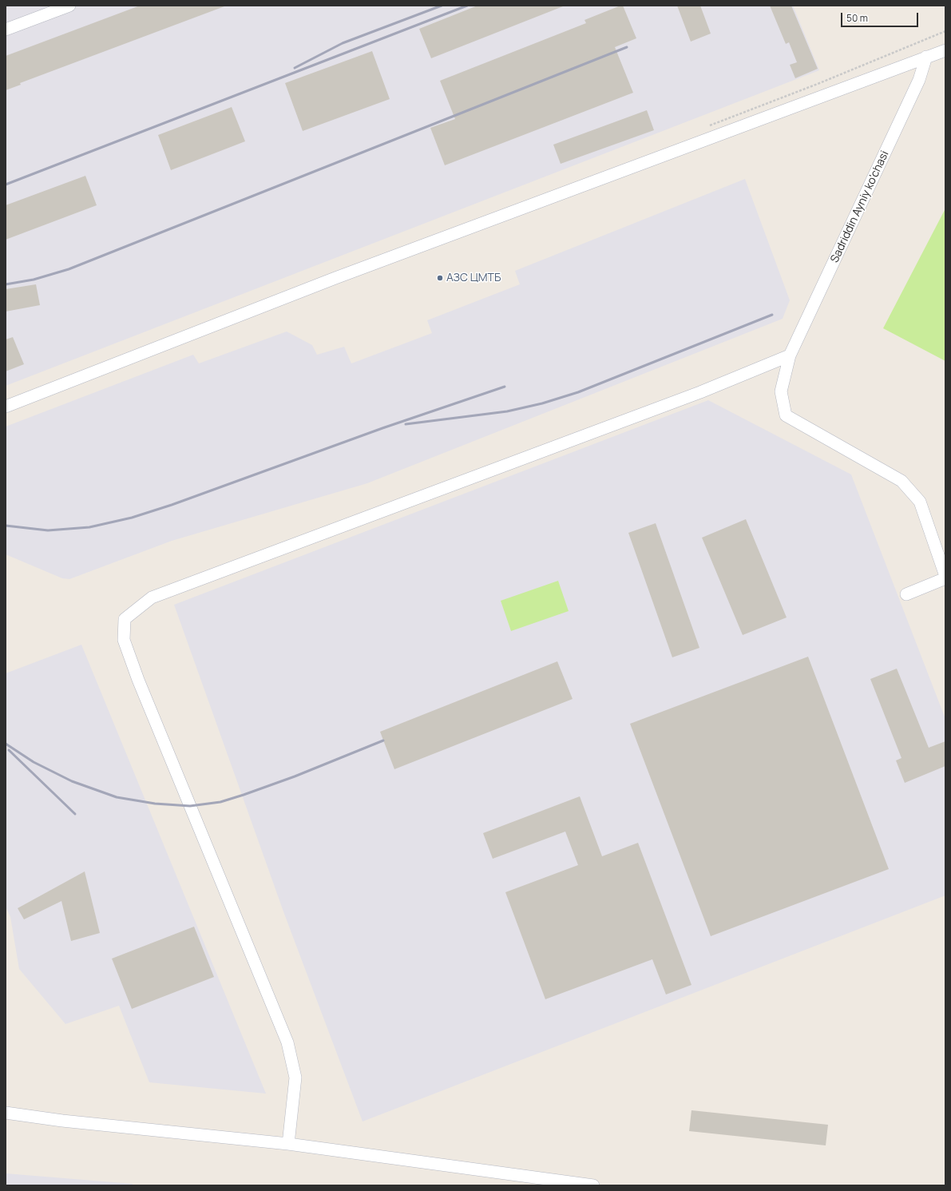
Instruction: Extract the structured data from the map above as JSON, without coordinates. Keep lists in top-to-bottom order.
{
  "streets": {
    "street": ["Sadriddin Ayniy ko'chasi"]
  },
  "places": ["АЗС ЦМТБ"],
  "scale_bar": "50 m"
}
